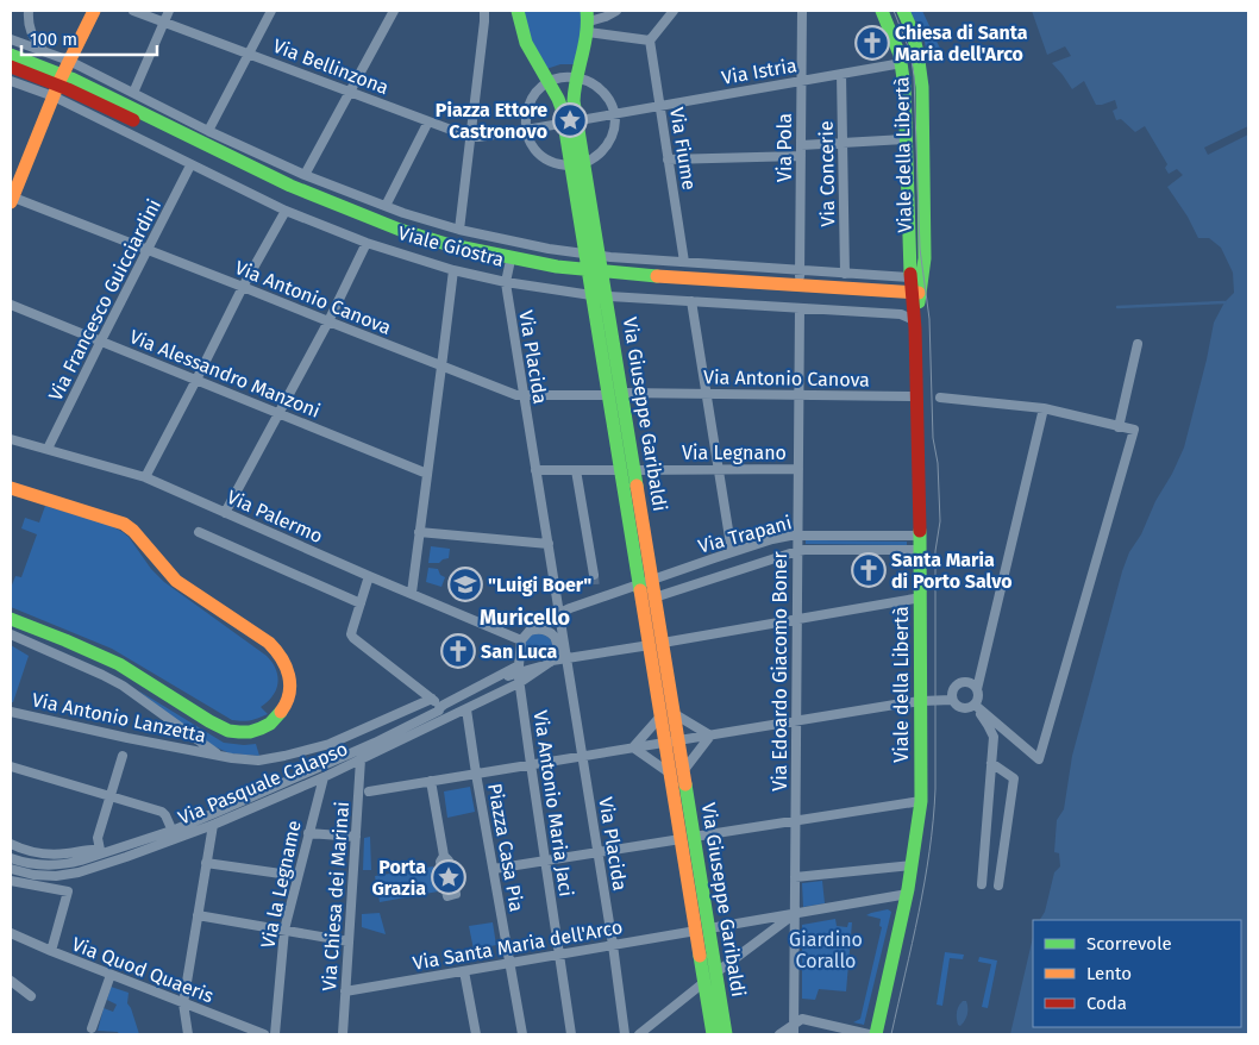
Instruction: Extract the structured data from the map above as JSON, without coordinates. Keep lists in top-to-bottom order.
{
  "streets": {
    "main road": ["Viale della Libertà", "Viale Giostra", "Via Giuseppe Garibaldi"],
    "street": [
      "Via Bellinzona",
      "Via Istria",
      "Via Pola",
      "Via Fiume",
      "Via Concerie",
      "Via Antonio Canova",
      "Via Francesco Guicciardini",
      "Via Placida",
      "Via Alessandro Manzoni",
      "Via Legnano",
      "Via Palermo",
      "Via Trapani",
      "Via Edoardo Giacomo Boner",
      "Via Antonio Lanzetta",
      "Via Pasquale Calapso",
      "Via Antonio Maria Jaci",
      "Piazza Casa Pia",
      "Via la Legname",
      "Via Chiesa dei Marinai",
      "Via Santa Maria dell'Arco",
      "Via Quod Quaeris"
    ]
  },
  "crossings": [
    ["Via Bellinzona", "Via Istria"],
    ["Via Bellinzona", "Via Giuseppe Garibaldi"],
    ["Via Istria", "Via Pola"],
    ["Via Istria", "Via Fiume"],
    ["Via Istria", "Viale della Libertà"],
    ["Via Istria", "Via Concerie"],
    ["Via Istria", "Via Giuseppe Garibaldi"],
    ["Via Pola", "Viale Giostra"],
    ["Via Fiume", "Viale Giostra"],
    ["Viale della Libertà", "Viale Giostra"],
    ["Viale della Libertà", "Via Antonio Canova"],
    ["Viale della Libertà", "Via Trapani"],
    ["Via Concerie", "Viale Giostra"],
    ["Viale Giostra", "Via Francesco Guicciardini"],
    ["Viale Giostra", "Via Placida"],
    ["Viale Giostra", "Via Giuseppe Garibaldi"],
    ["Viale Giostra", "Via Edoardo Giacomo Boner"],
    ["Via Antonio Canova", "Via Francesco Guicciardini"],
    ["Via Antonio Canova", "Via Placida"],
    ["Via Antonio Canova", "Via Giuseppe Garibaldi"],
    ["Via Antonio Canova", "Via Edoardo Giacomo Boner"],
    ["Via Francesco Guicciardini", "Via Alessandro Manzoni"],
    ["Via Francesco Guicciardini", "Via Palermo"],
    ["Via Placida", "Via Legnano"],
    ["Via Placida", "Via Trapani"],
    ["Via Placida", "Via Santa Maria dell'Arco"],
    ["Via Giuseppe Garibaldi", "Via Legnano"],
    ["Via Giuseppe Garibaldi", "Via Trapani"],
    ["Via Giuseppe Garibaldi", "Via Santa Maria dell'Arco"],
    ["Via Legnano", "Via Edoardo Giacomo Boner"],
    ["Via Palermo", "Via Trapani"],
    ["Via Palermo", "Via Pasquale Calapso"],
    ["Via Palermo", "Via Antonio Maria Jaci"],
    ["Via Trapani", "Via Edoardo Giacomo Boner"],
    ["Via Trapani", "Via Pasquale Calapso"],
    ["Via Trapani", "Via Antonio Maria Jaci"],
    ["Via Edoardo Giacomo Boner", "Via Santa Maria dell'Arco"],
    ["Via Pasquale Calapso", "Via Antonio Maria Jaci"],
    ["Via Pasquale Calapso", "Piazza Casa Pia"],
    ["Via Pasquale Calapso", "Via la Legname"],
    ["Via Pasquale Calapso", "Via Chiesa dei Marinai"],
    ["Via Antonio Maria Jaci", "Via Santa Maria dell'Arco"],
    ["Piazza Casa Pia", "Via Santa Maria dell'Arco"],
    ["Via Chiesa dei Marinai", "Via Santa Maria dell'Arco"]
  ],
  "districts": ["Muricello"],
  "parks": ["Giardino Corallo"],
  "places": {
    "church": ["Chiesa di Santa Maria dell'Arco", "Santa Maria di Porto Salvo", "San Luca"],
    "place": ["Piazza Ettore Castronovo", "Porta Grazia"],
    "school or university": ["\"Luigi Boer\""]
  },
  "legend": ["Scorrevole", "Lento", "Coda"],
  "scale_bar": "100 m"
}
